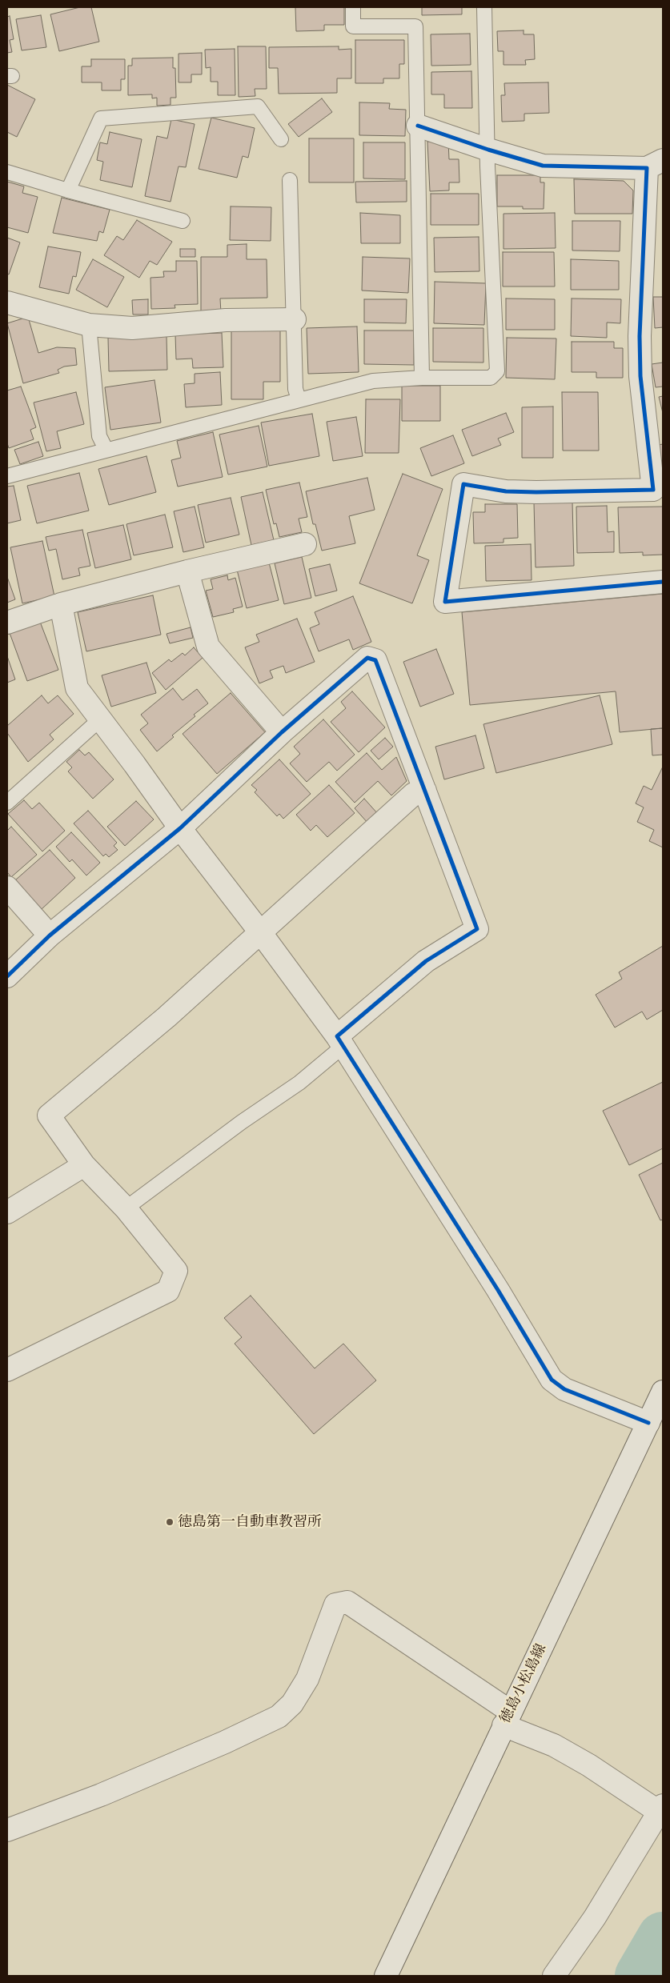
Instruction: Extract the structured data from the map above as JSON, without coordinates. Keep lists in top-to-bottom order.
{
  "streets": {
    "street": ["徳島小松島線"]
  },
  "places": ["徳島第一自動車教習所"]
}
